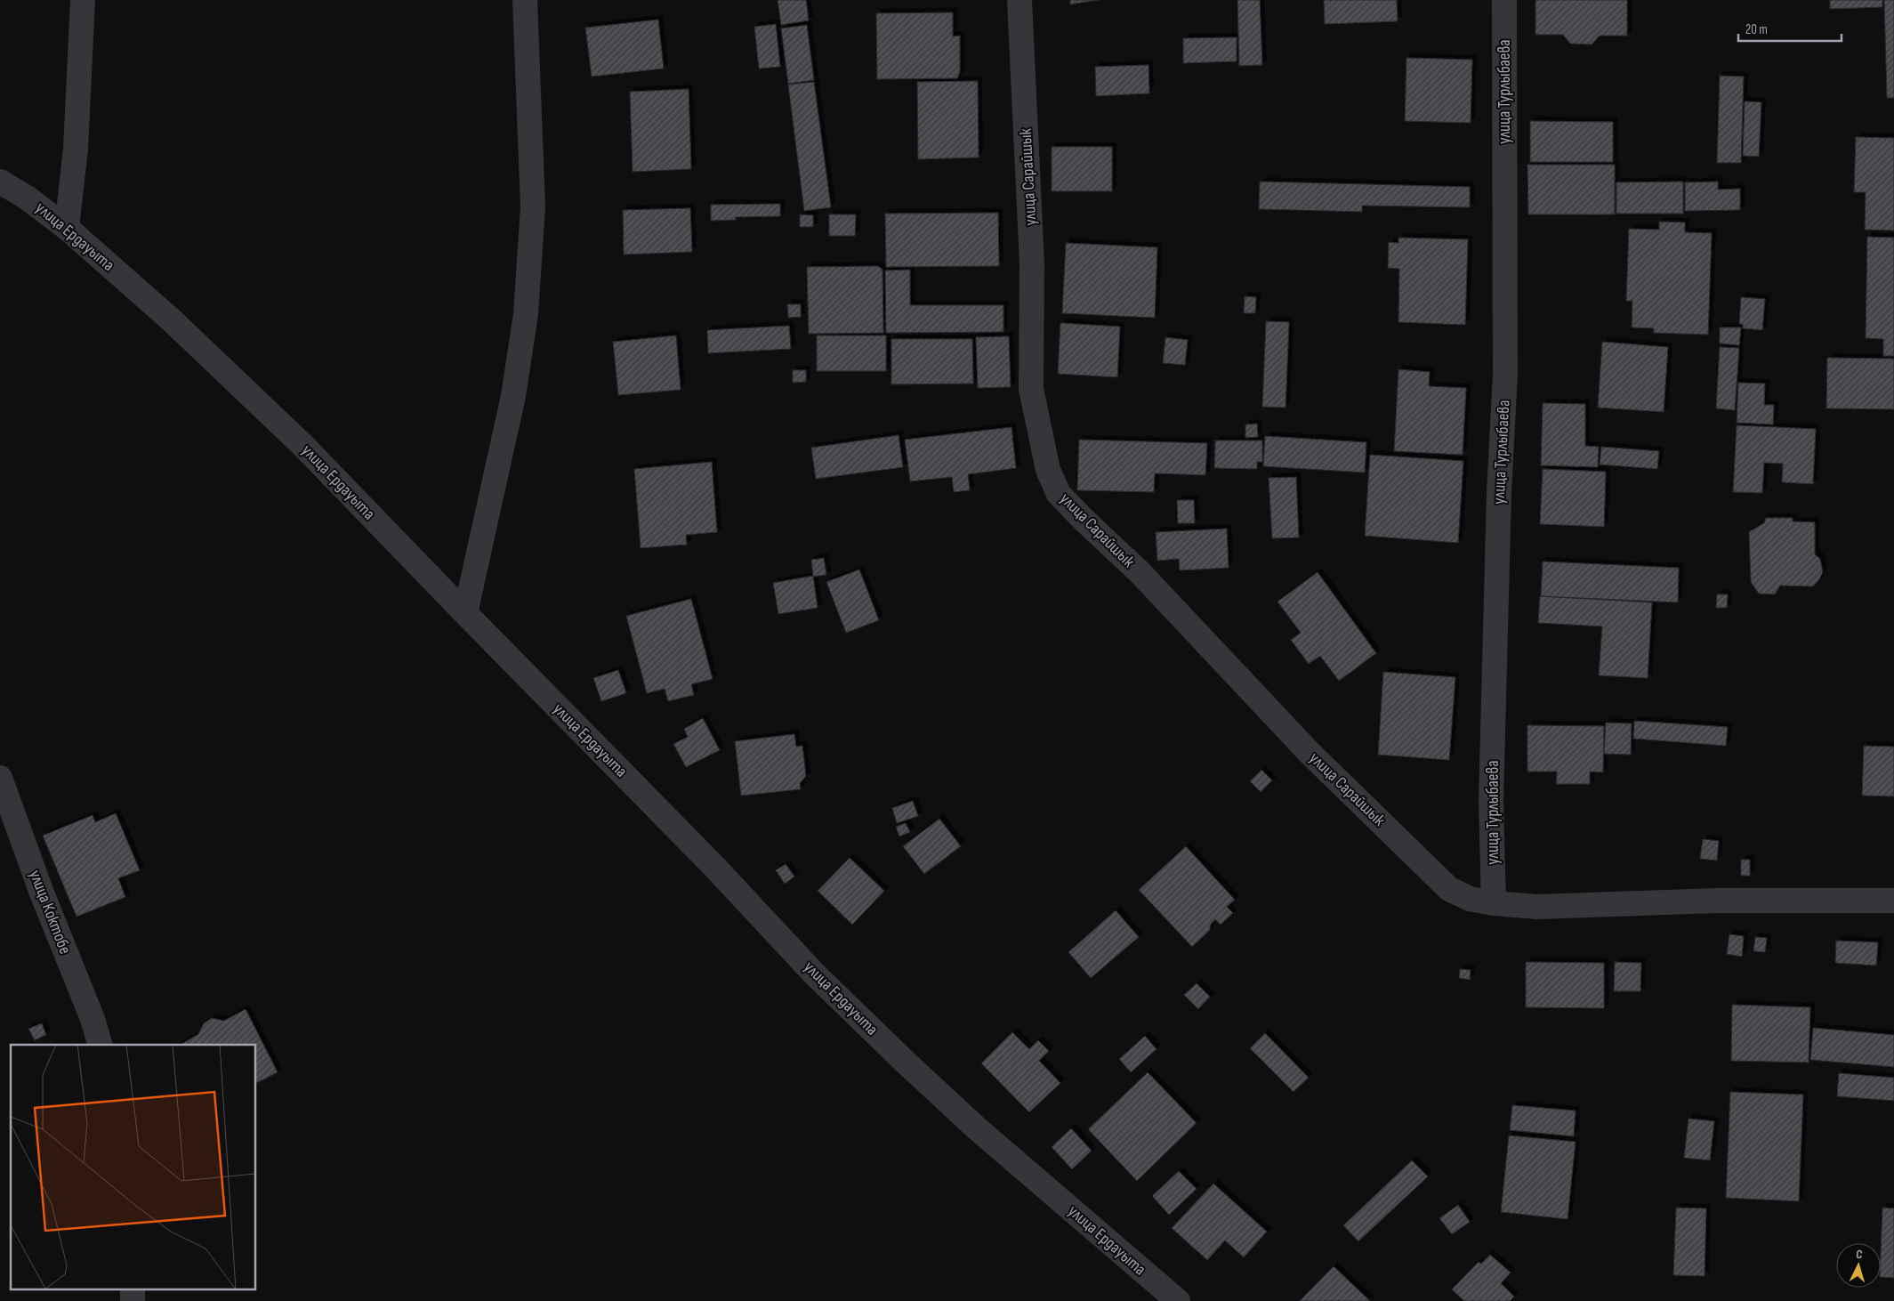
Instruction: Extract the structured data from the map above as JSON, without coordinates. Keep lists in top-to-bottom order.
{
  "streets": {
    "street": [
      "улица Турлыбаева",
      "улица Сарайшык",
      "улица Ердауыта",
      "улица Коктобе"
    ]
  },
  "crossings": [
    ["улица Турлыбаева", "улица Сарайшык"]
  ],
  "scale_bar": "20 m",
  "north": "top"
}
